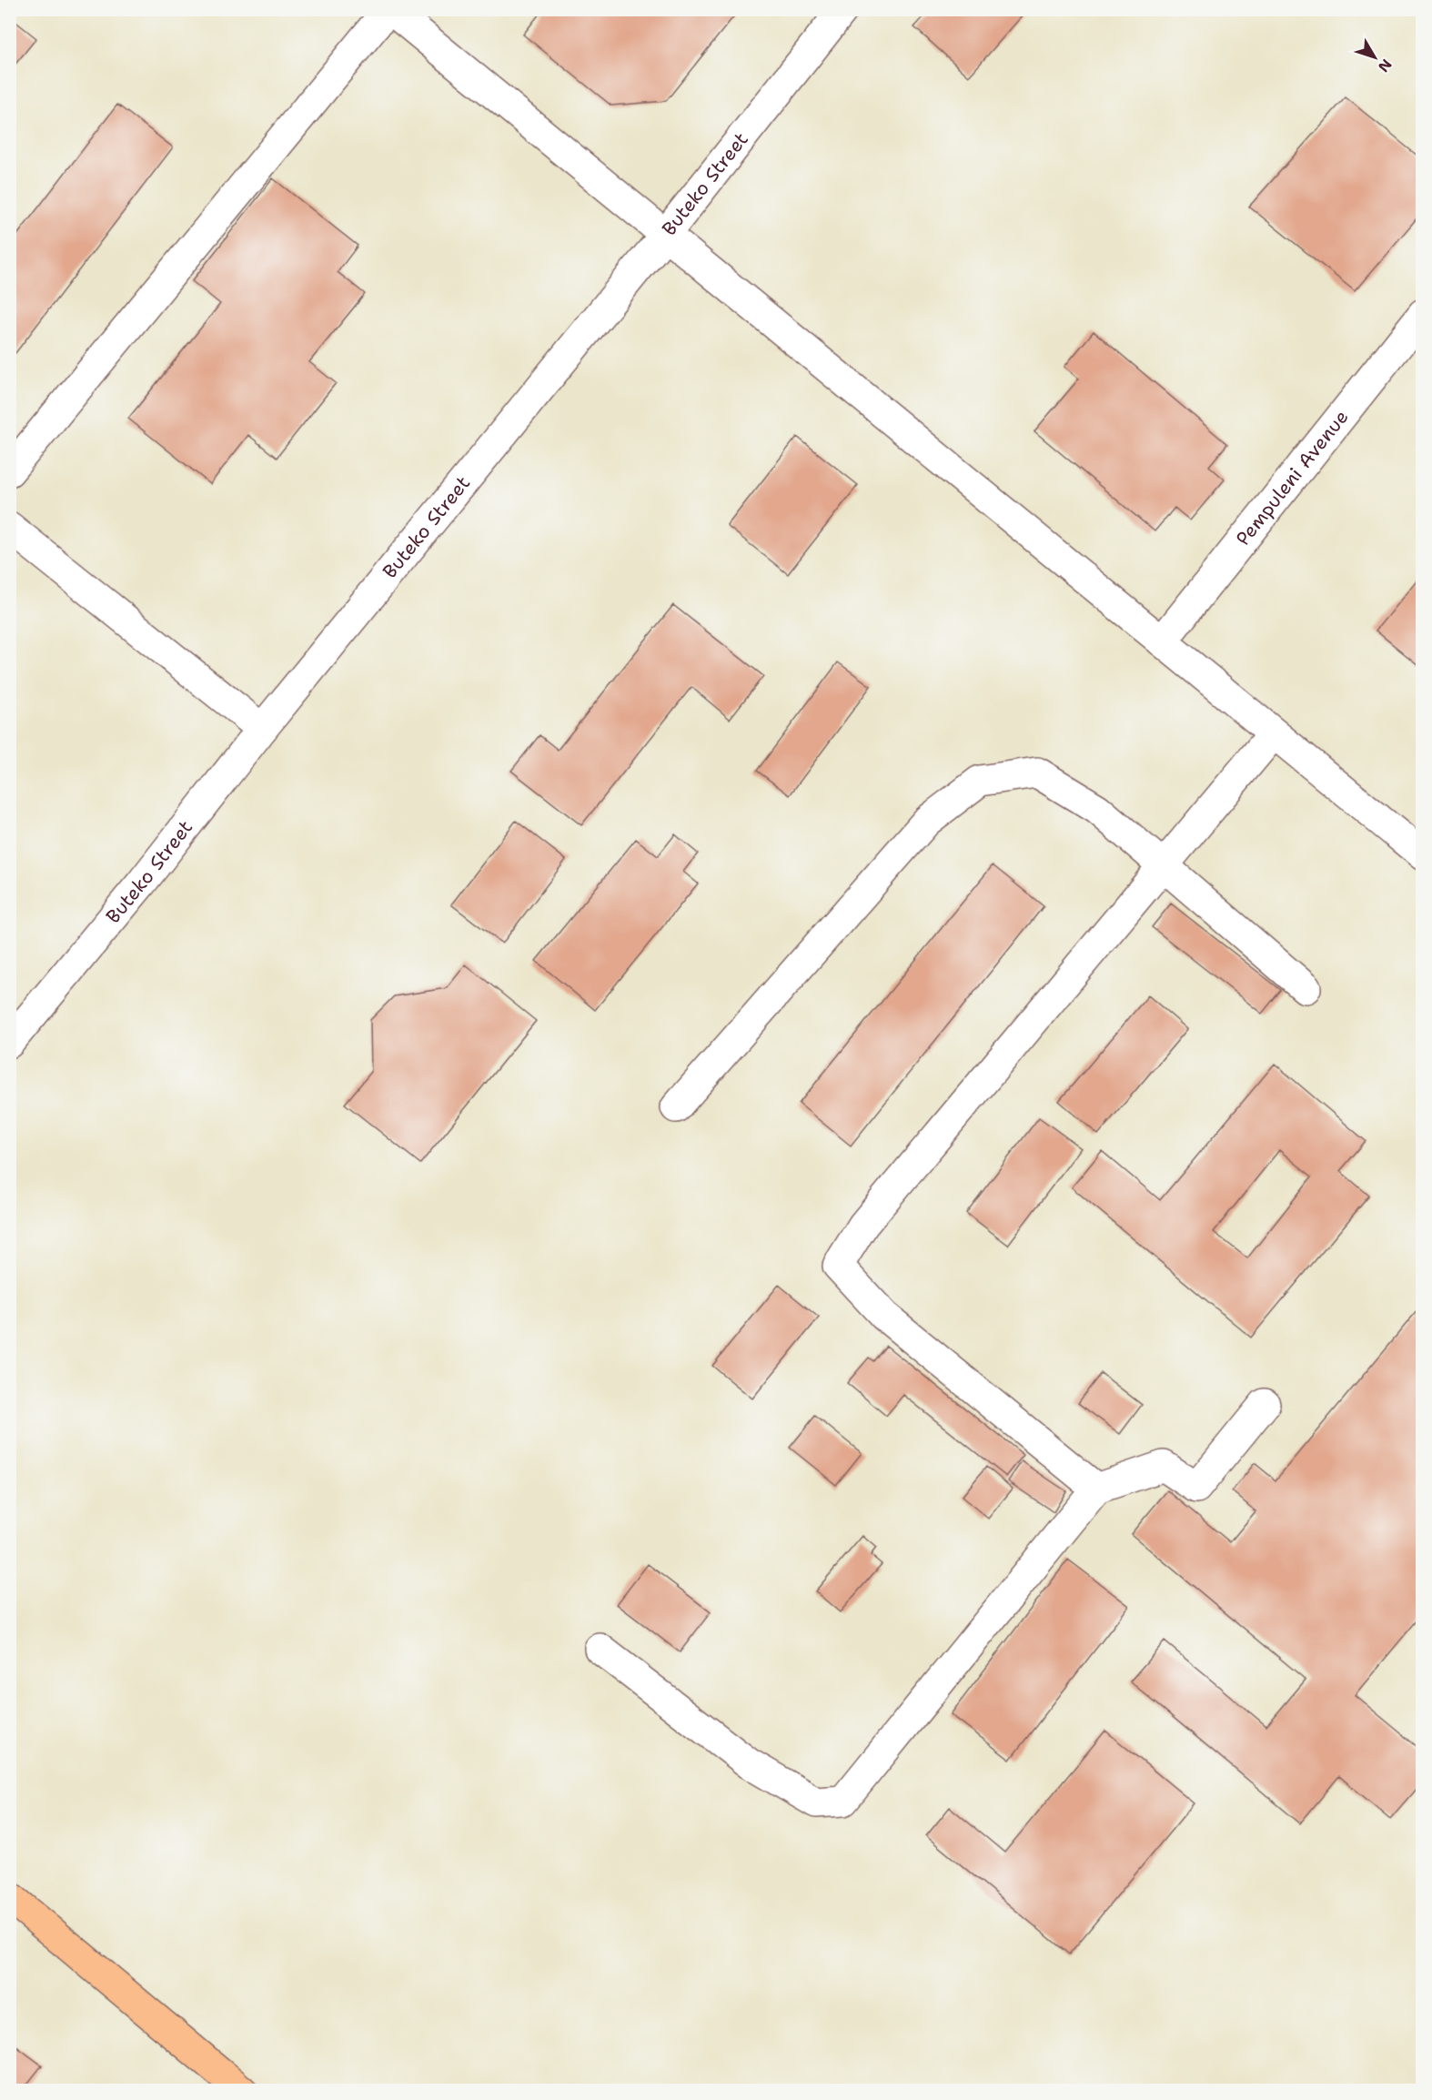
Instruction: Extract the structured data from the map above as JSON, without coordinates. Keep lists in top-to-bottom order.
{
  "streets": {
    "street": ["Buteko Street", "Pempuleni Avenue"]
  },
  "north": "bottom right"
}
